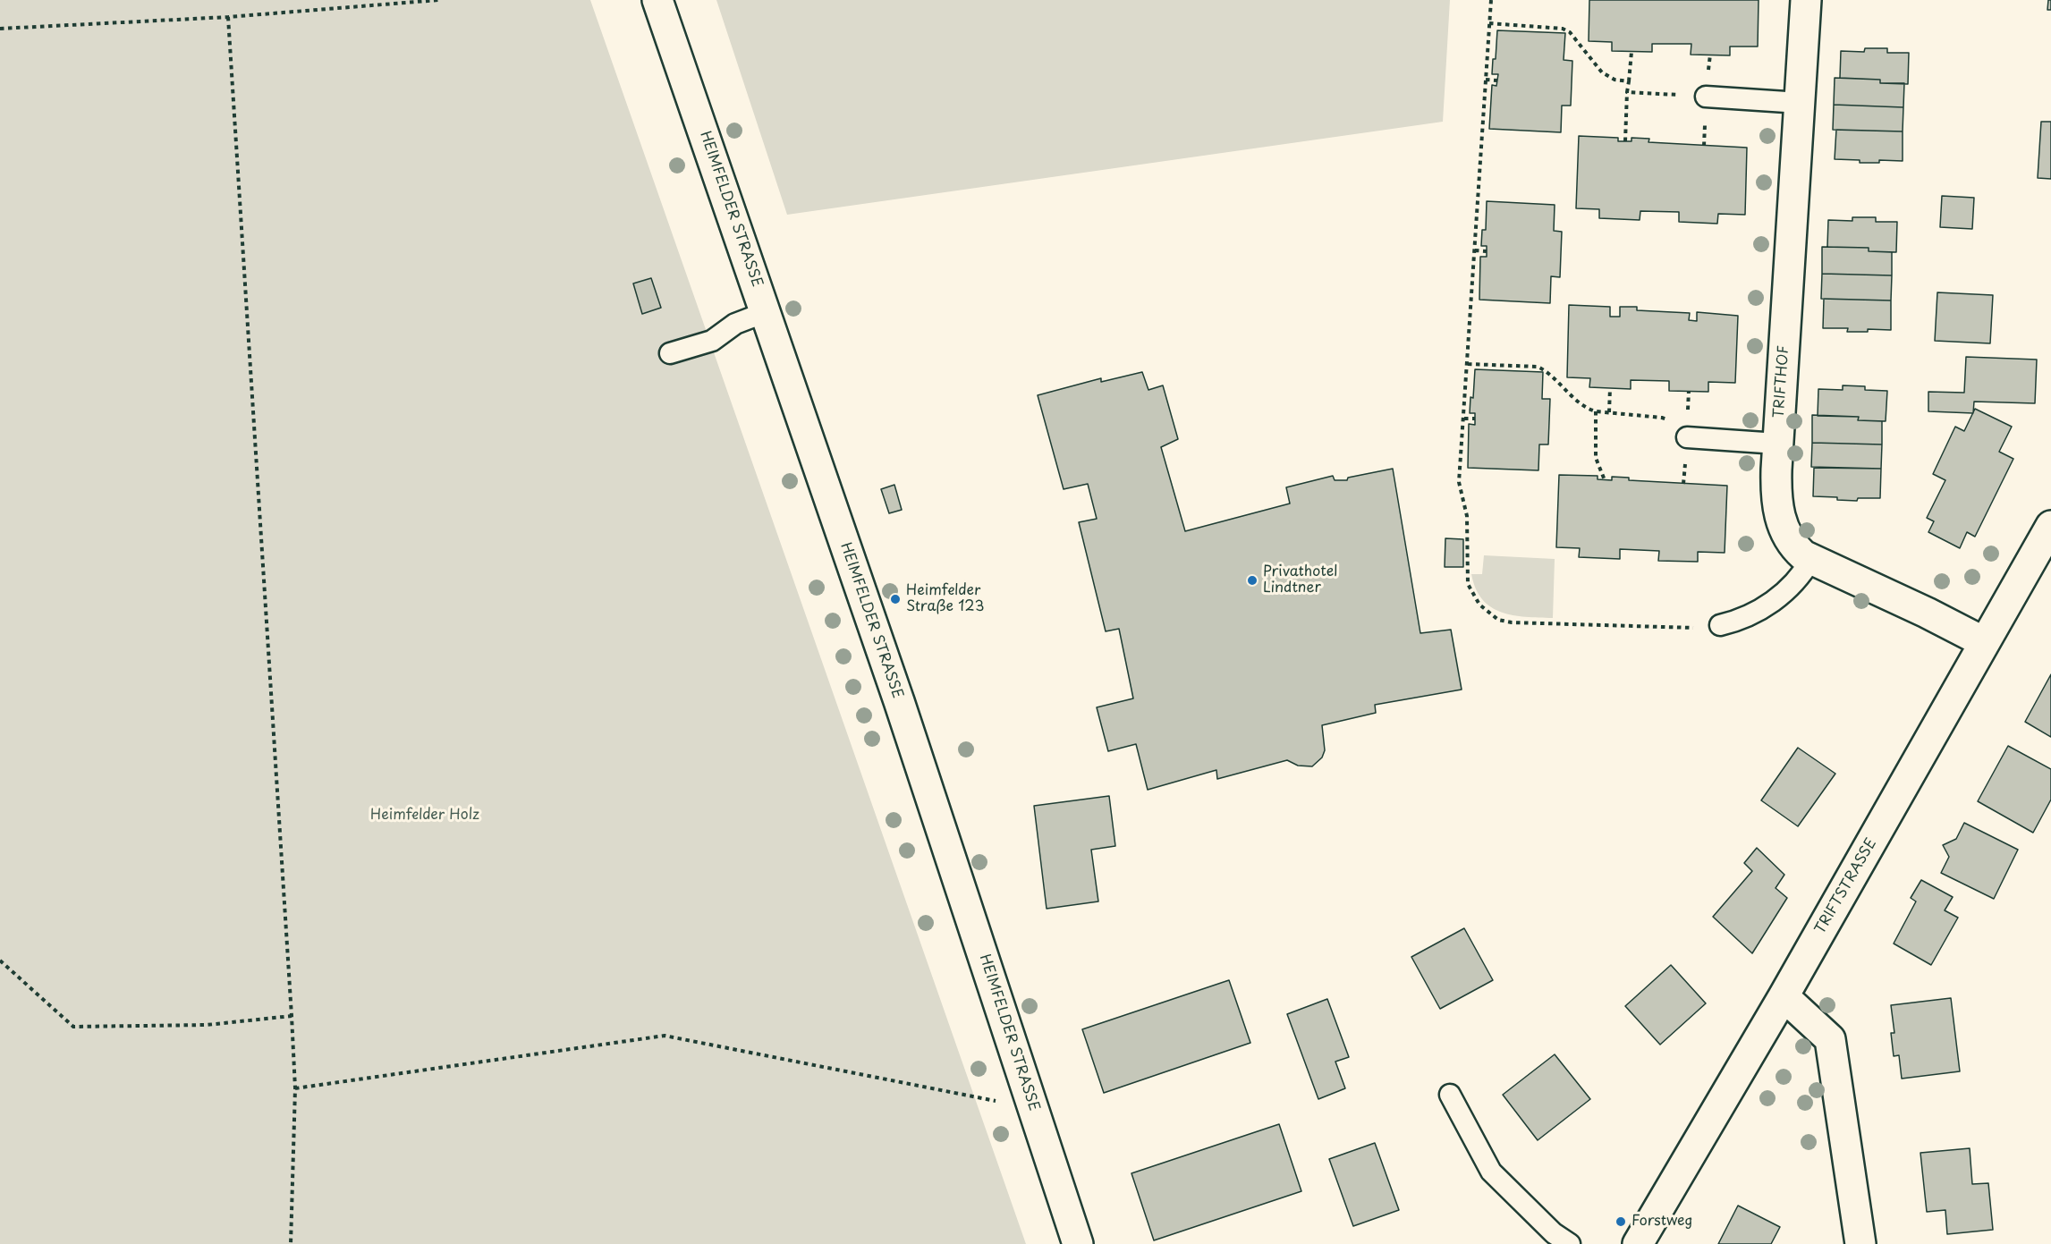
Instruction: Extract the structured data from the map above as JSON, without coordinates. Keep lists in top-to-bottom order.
{
  "streets": {
    "street": ["HEIMFELDER STRASSE", "TRIFTHOF", "TRIFTSTRASSE"]
  },
  "crossings": [
    ["TRIFTHOF", "TRIFTSTRASSE"]
  ],
  "parks": ["Heimfelder Holz"],
  "places": ["Privathotel Lindtner", "Heimfelder Straße 123", "Forstweg"]
}
